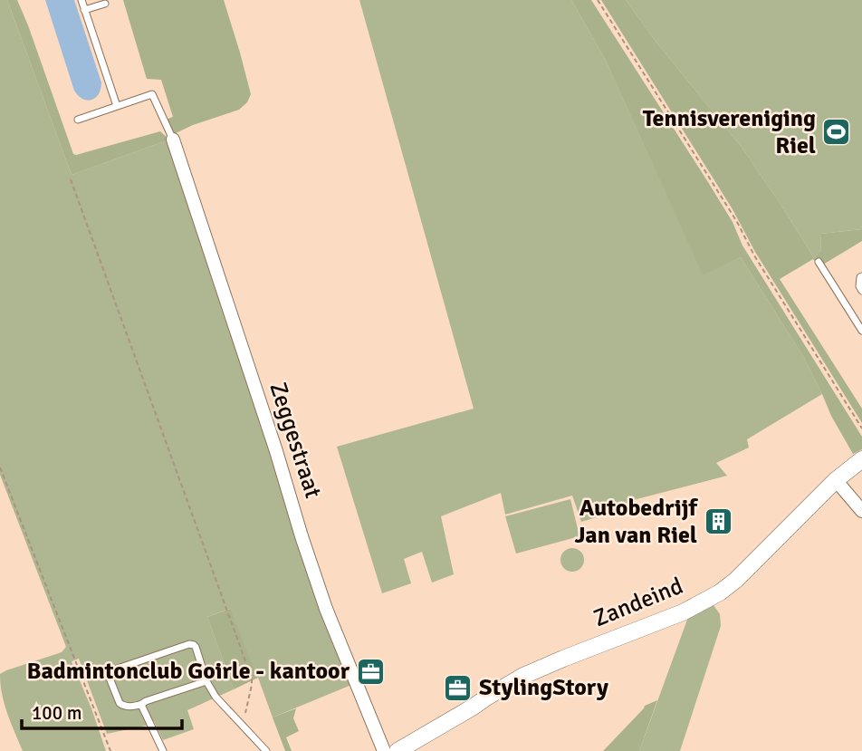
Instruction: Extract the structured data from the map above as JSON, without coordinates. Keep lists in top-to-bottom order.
{
  "streets": {
    "street": ["Zeggestraat", "Zandeind"]
  },
  "places": {
    "sports": ["Tennisvereniging Riel"],
    "building": ["Autobedrijf Jan van Riel"],
    "office": ["Badmintonclub Goirle - kantoor", "StylingStory"]
  },
  "scale_bar": "100 m"
}
